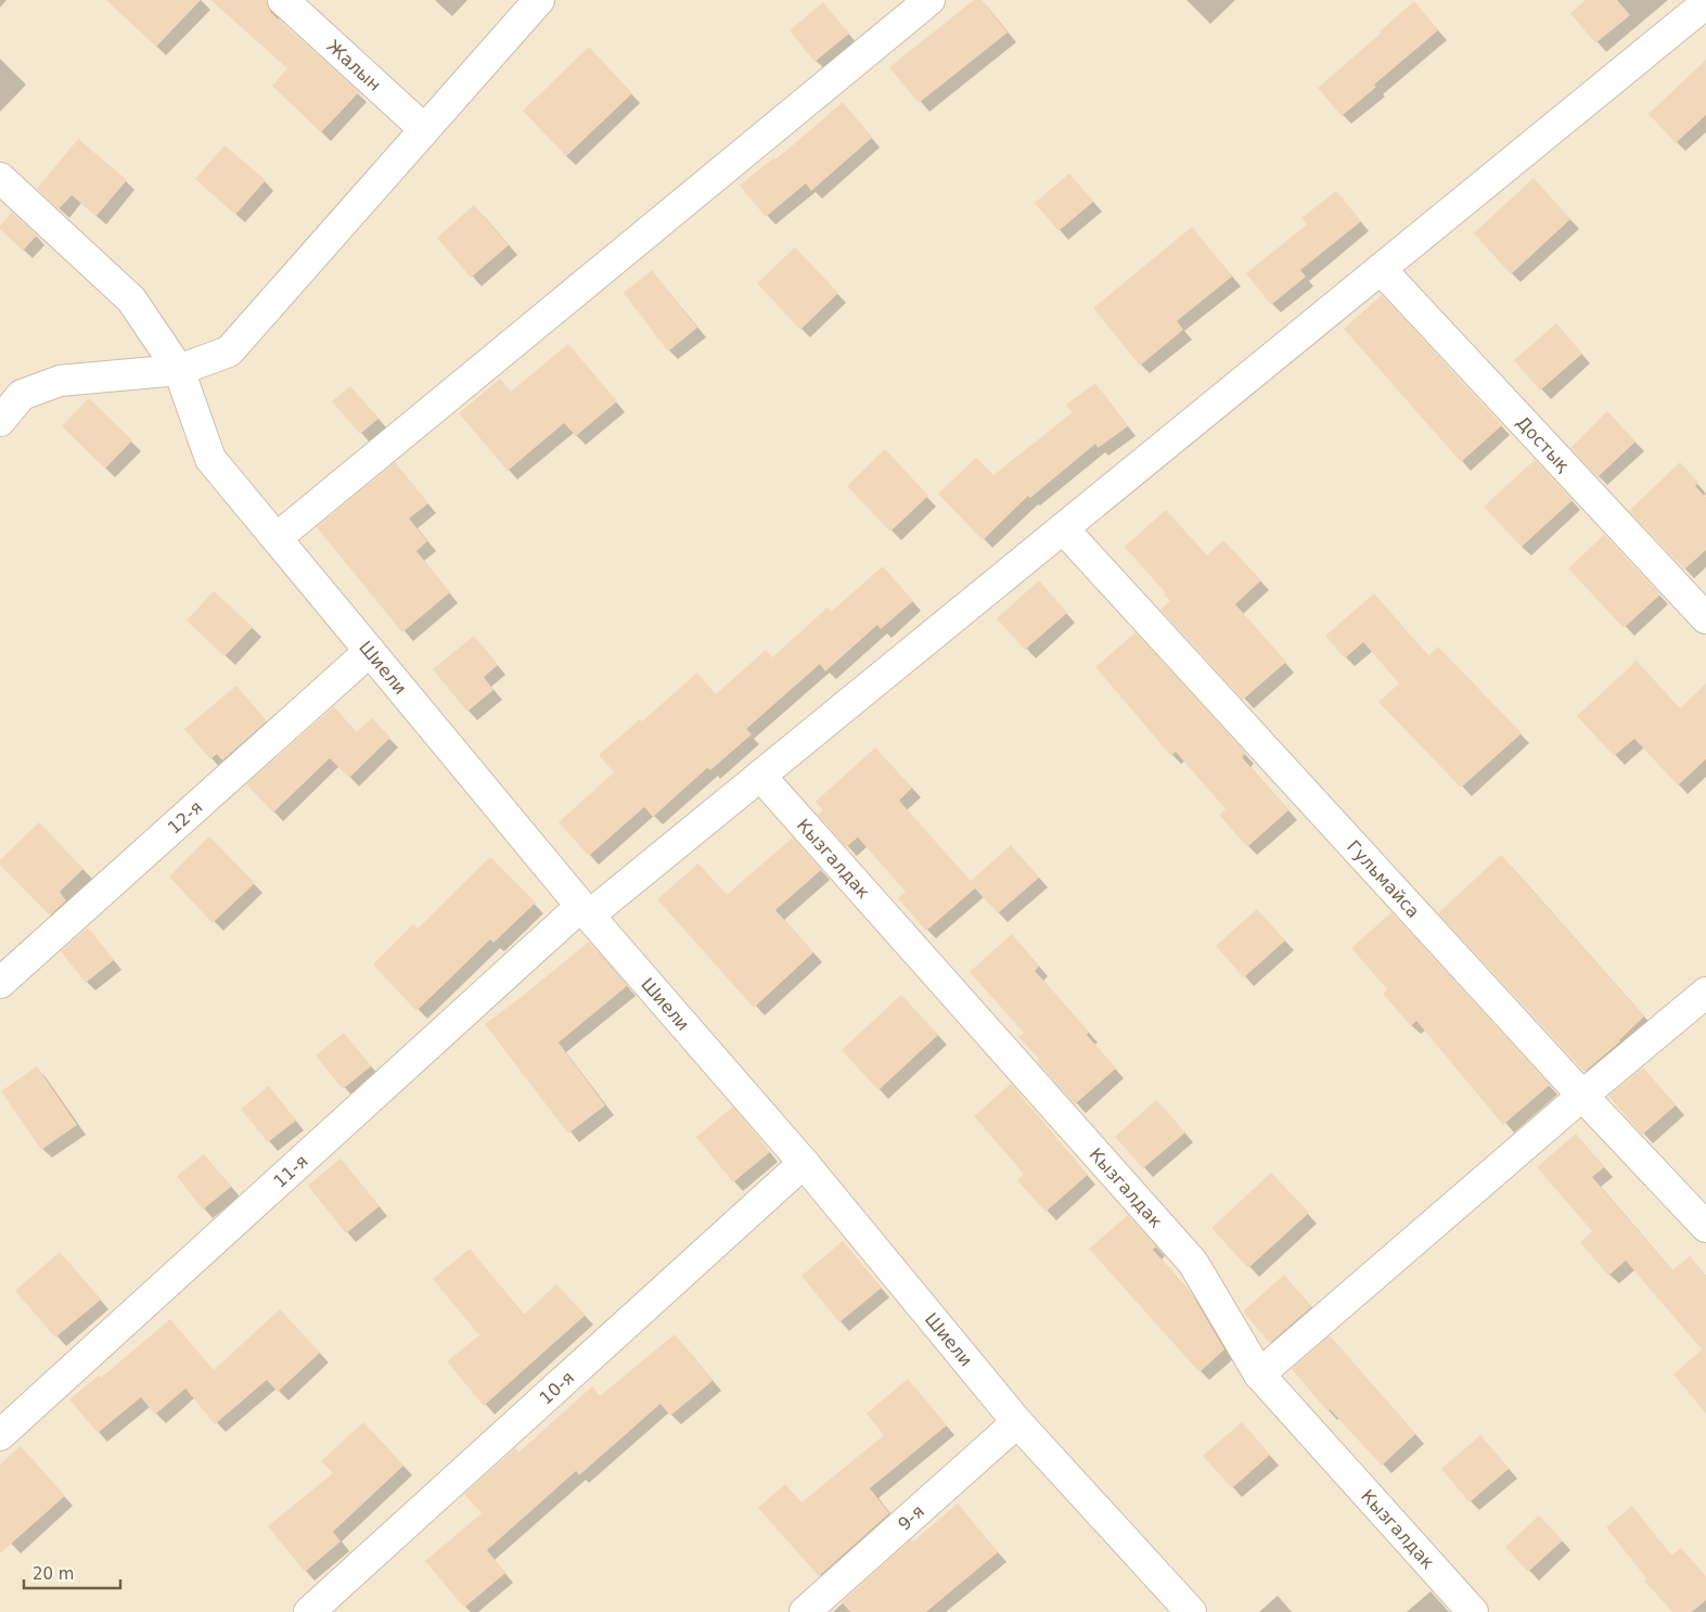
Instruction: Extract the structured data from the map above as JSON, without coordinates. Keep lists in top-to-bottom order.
{
  "streets": {
    "street": [
      "Жалын",
      "Достық",
      "Шиели",
      "12-я",
      "Кызгалдак",
      "Гульмайса",
      "11-я",
      "10-я",
      "9-я"
    ]
  },
  "crossings": [
    ["Достық", "11-я"],
    ["Шиели", "12-я"],
    ["Шиели", "11-я"],
    ["Шиели", "10-я"],
    ["Шиели", "9-я"],
    ["Кызгалдак", "11-я"],
    ["Гульмайса", "11-я"]
  ],
  "scale_bar": "20 m"
}
